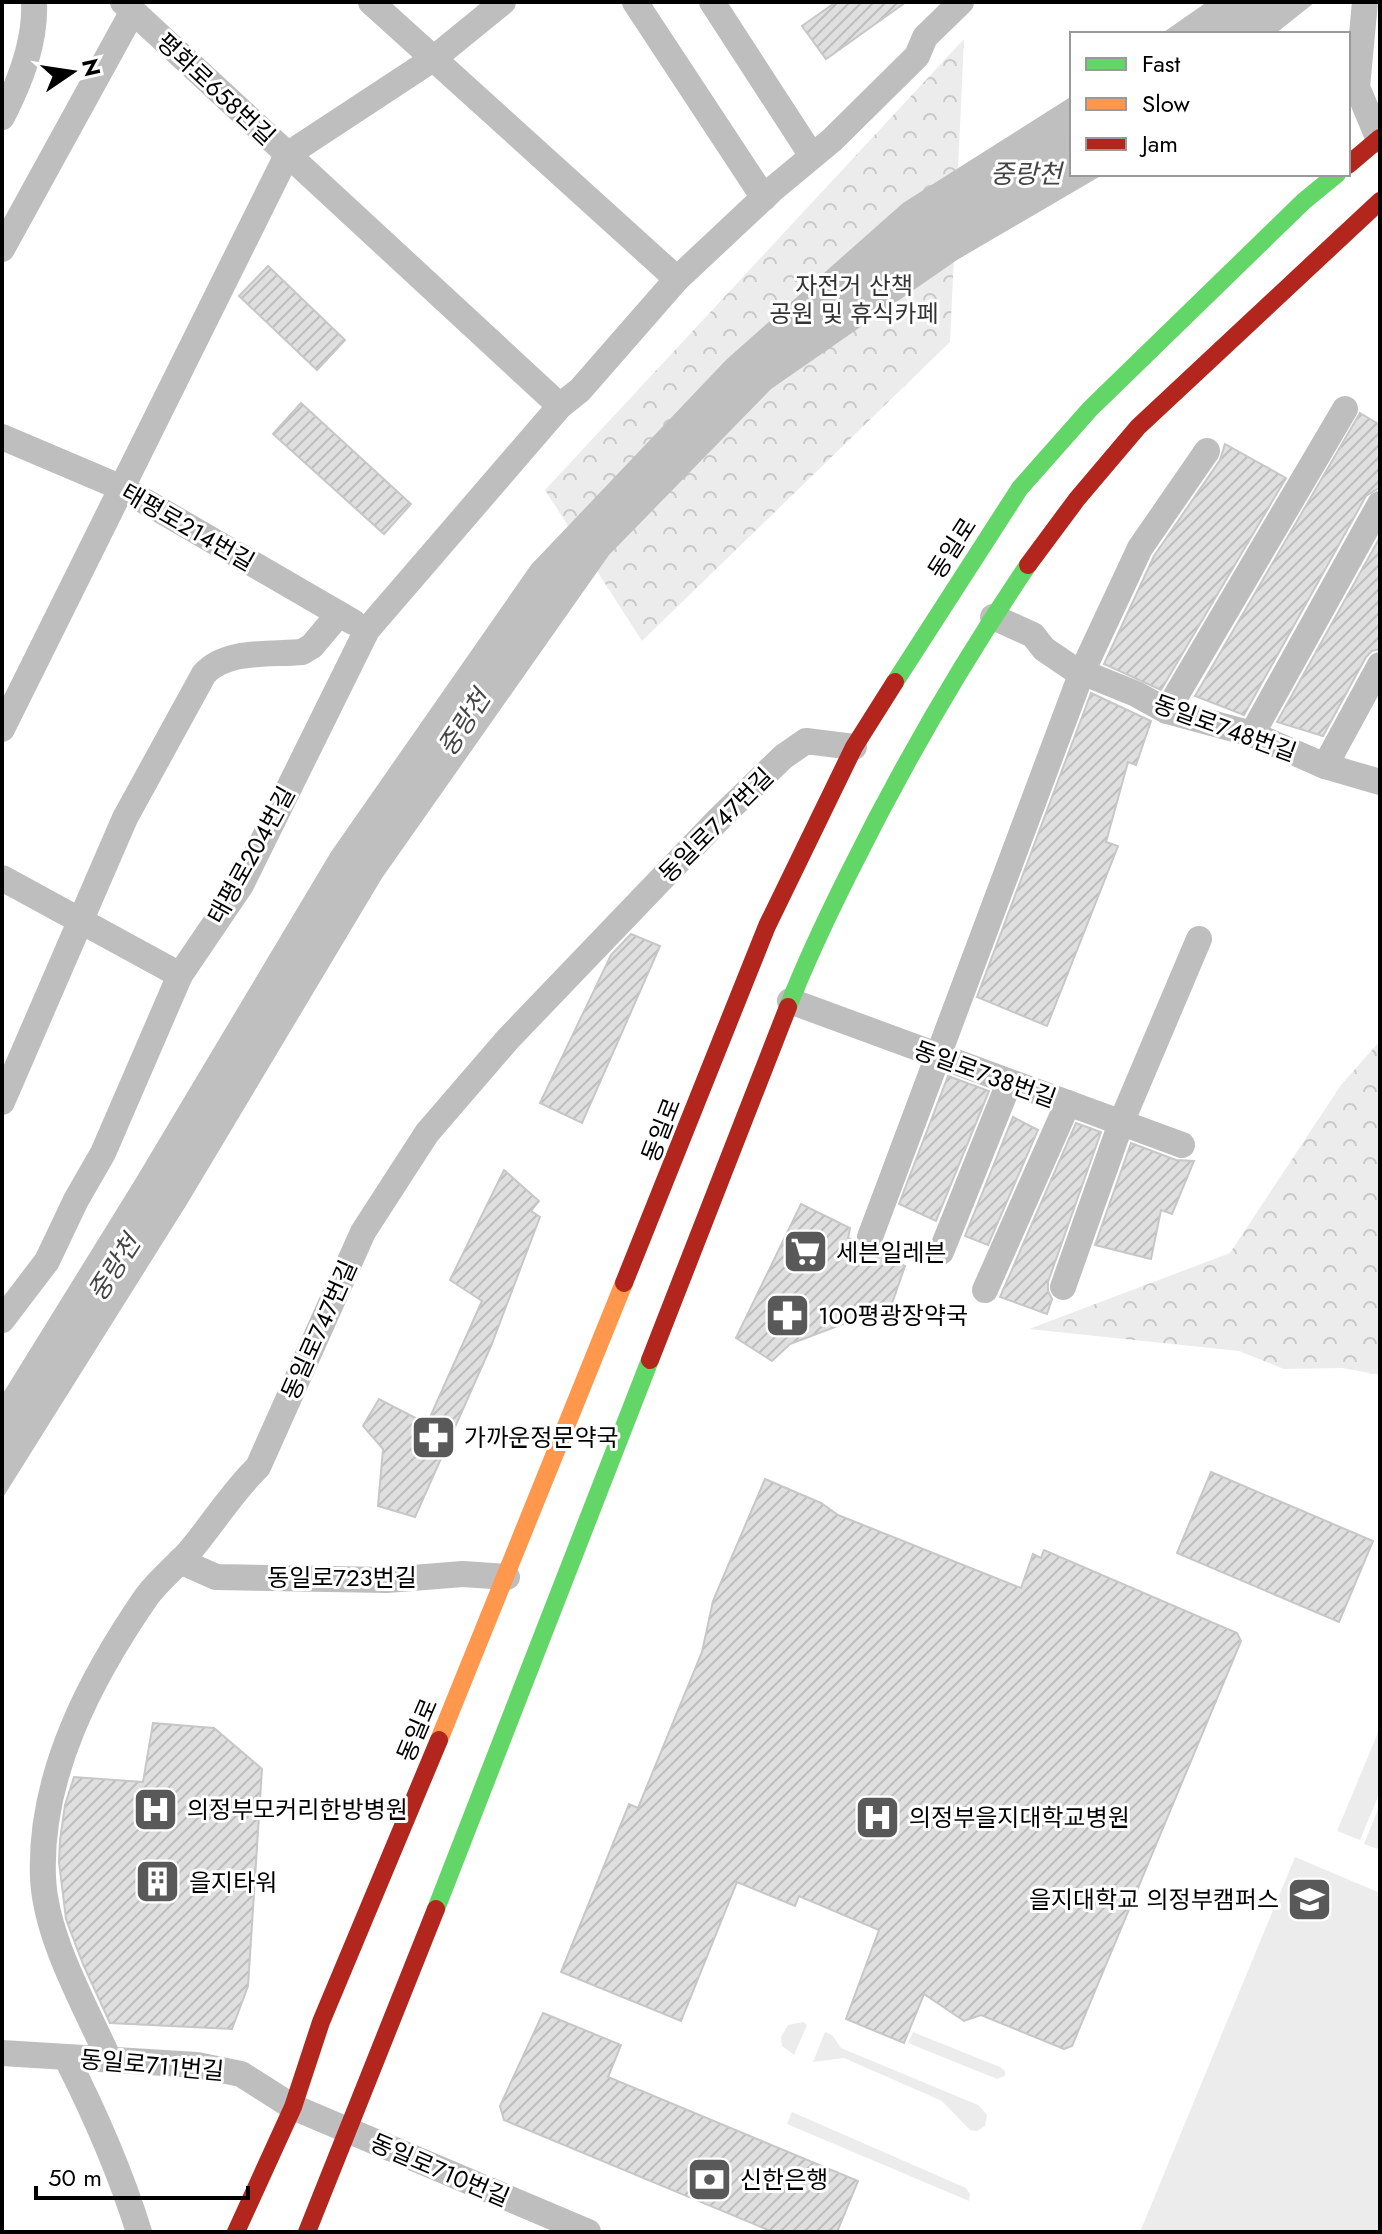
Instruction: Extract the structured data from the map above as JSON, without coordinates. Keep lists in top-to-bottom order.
{
  "streets": {
    "street": [
      "평화로658번길",
      "태평로214번길",
      "동일로",
      "동일로748번길",
      "동일로747번길",
      "태평로204번길",
      "동일로738번길",
      "동일로723번길",
      "동일로711번길",
      "동일로710번길"
    ]
  },
  "crossings": [
    ["태평로214번길", "태평로204번길"],
    ["동일로", "동일로747번길"],
    ["동일로", "동일로723번길"],
    ["동일로", "동일로711번길"],
    ["동일로", "동일로710번길"],
    ["동일로747번길", "동일로723번길"],
    ["동일로747번길", "동일로711번길"],
    ["동일로711번길", "동일로710번길"]
  ],
  "water": ["중랑천"],
  "parks": ["자전거 산책 공원 및 휴식카페"],
  "places": {
    "supermarket": ["세븐일레븐"],
    "pharmacy": ["100평광장약국", "가까운정문약국"],
    "hospital": ["의정부모커리한방병원", "의정부을지대학교병원"],
    "building": ["을지타워"],
    "school or university": ["을지대학교 의정부캠퍼스"],
    "bank": ["신한은행"]
  },
  "legend": ["Fast", "Slow", "Jam"],
  "scale_bar": "50 m",
  "north": "right"
}
